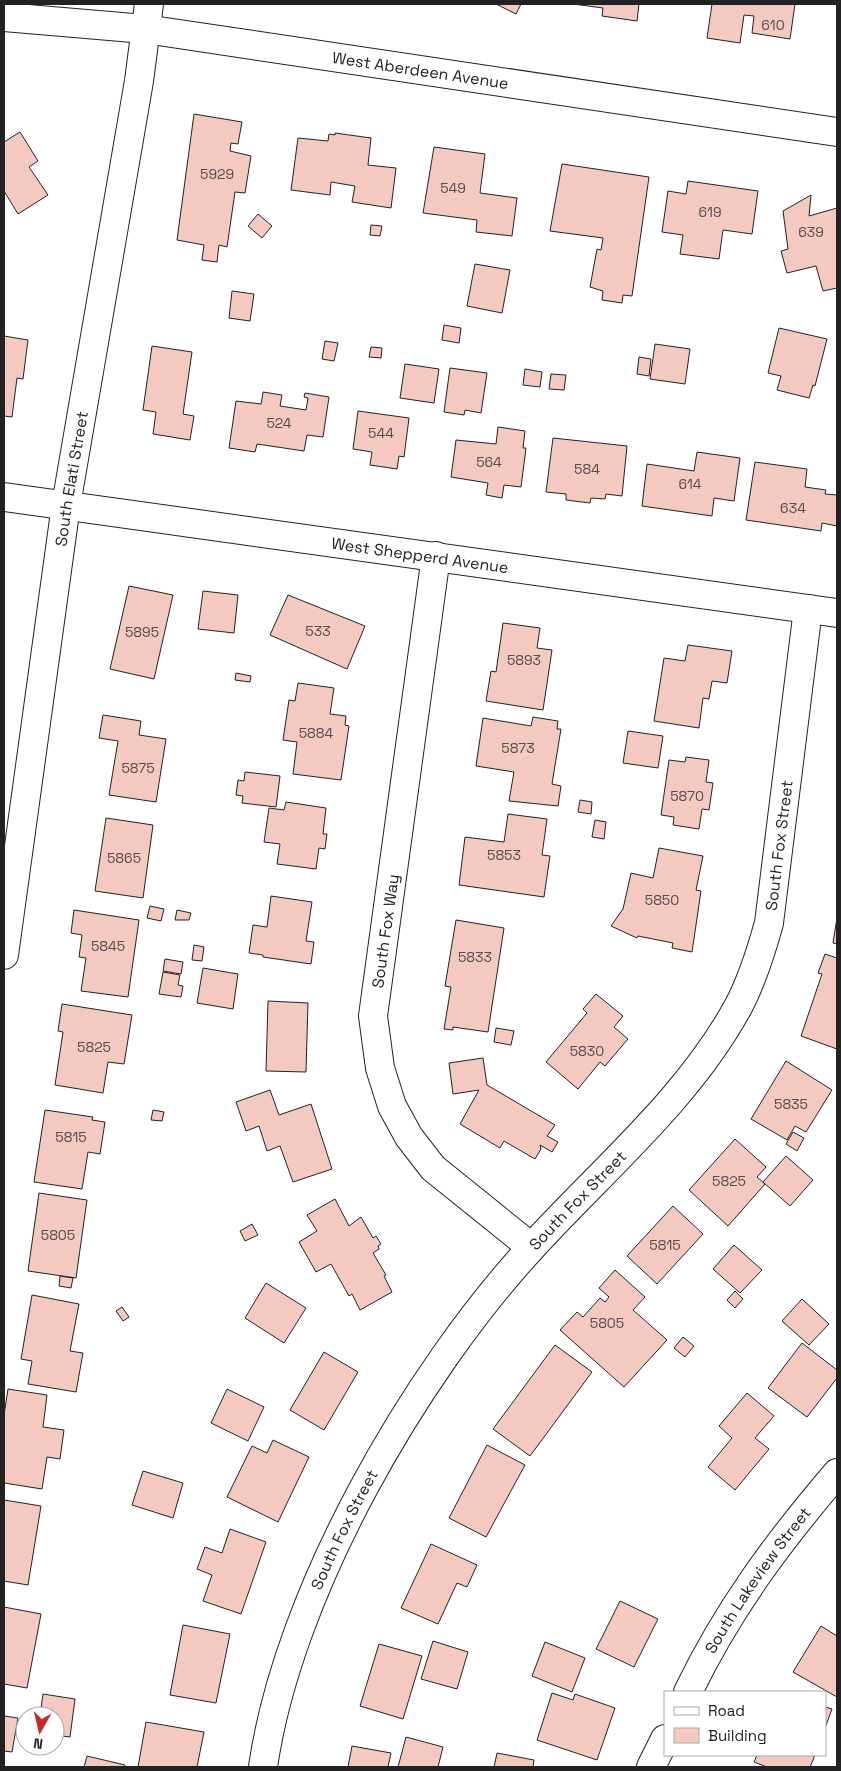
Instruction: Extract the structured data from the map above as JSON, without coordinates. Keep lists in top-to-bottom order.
{
  "streets": {
    "street": [
      "West Aberdeen Avenue",
      "South Elati Street",
      "West Shepperd Avenue",
      "South Fox Street",
      "South Fox Way",
      "South Lakeview Street"
    ]
  },
  "crossings": [
    ["West Aberdeen Avenue", "South Elati Street"],
    ["South Elati Street", "West Shepperd Avenue"],
    ["West Shepperd Avenue", "South Fox Street"],
    ["West Shepperd Avenue", "South Fox Way"],
    ["South Fox Street", "South Fox Way"]
  ],
  "house_numbers": [
    "610",
    "5929",
    "549",
    "619",
    "639",
    "524",
    "544",
    "564",
    "584",
    "614",
    "634",
    "533",
    "5895",
    "5893",
    "5884",
    "5873",
    "5875",
    "5870",
    "5853",
    "5865",
    "5850",
    "5845",
    "5833",
    "5825",
    "5830",
    "5835",
    "5815",
    "5825",
    "5805",
    "5815",
    "5805"
  ],
  "legend": ["Road", "Building"],
  "north": "bottom"
}
